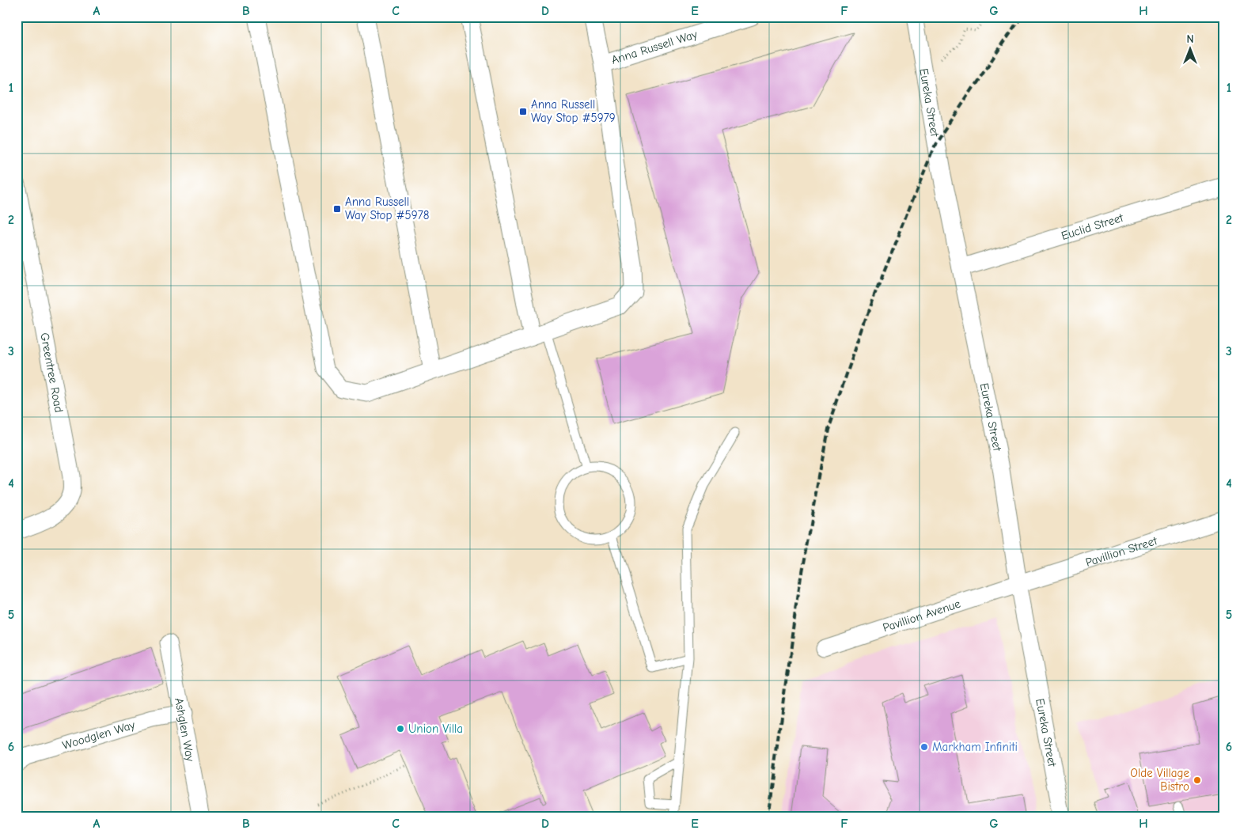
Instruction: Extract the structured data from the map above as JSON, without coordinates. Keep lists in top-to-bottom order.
{
  "streets": {
    "street": [
      "Anna Russell Way",
      "Eureka Street",
      "Euclid Street",
      "Greentree Road",
      "Pavillion Street",
      "Pavillion Avenue",
      "Ashglen Way",
      "Woodglen Way"
    ]
  },
  "crossings": [
    ["Eureka Street", "Euclid Street"],
    ["Eureka Street", "Pavillion Street"],
    ["Eureka Street", "Pavillion Avenue"],
    ["Pavillion Street", "Pavillion Avenue"],
    ["Ashglen Way", "Woodglen Way"]
  ],
  "places": {
    "transit": ["Anna Russell Way Stop #5979", "Anna Russell Way Stop #5978"],
    "other": ["Union Villa", "Markham Infiniti", "Olde Village Bistro"]
  },
  "north": "top",
  "grid": {
    "columns": [
      "A",
      "B",
      "C",
      "D",
      "E",
      "F",
      "G",
      "H"
    ],
    "rows": [
      "1",
      "2",
      "3",
      "4",
      "5",
      "6"
    ]
  }
}
